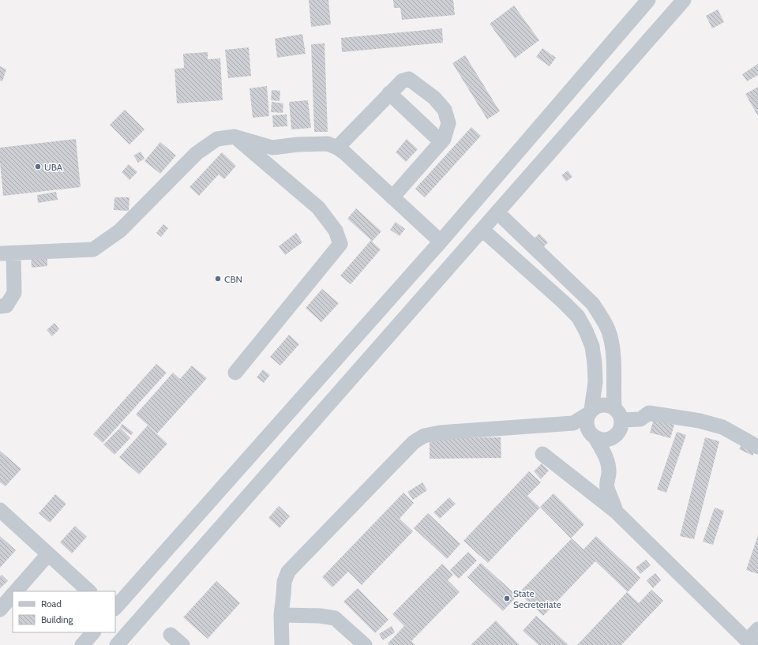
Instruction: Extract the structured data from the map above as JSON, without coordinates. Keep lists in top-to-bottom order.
{
  "places": ["UBA", "CBN", "State Secreteriate"],
  "legend": ["Road", "Building"]
}
